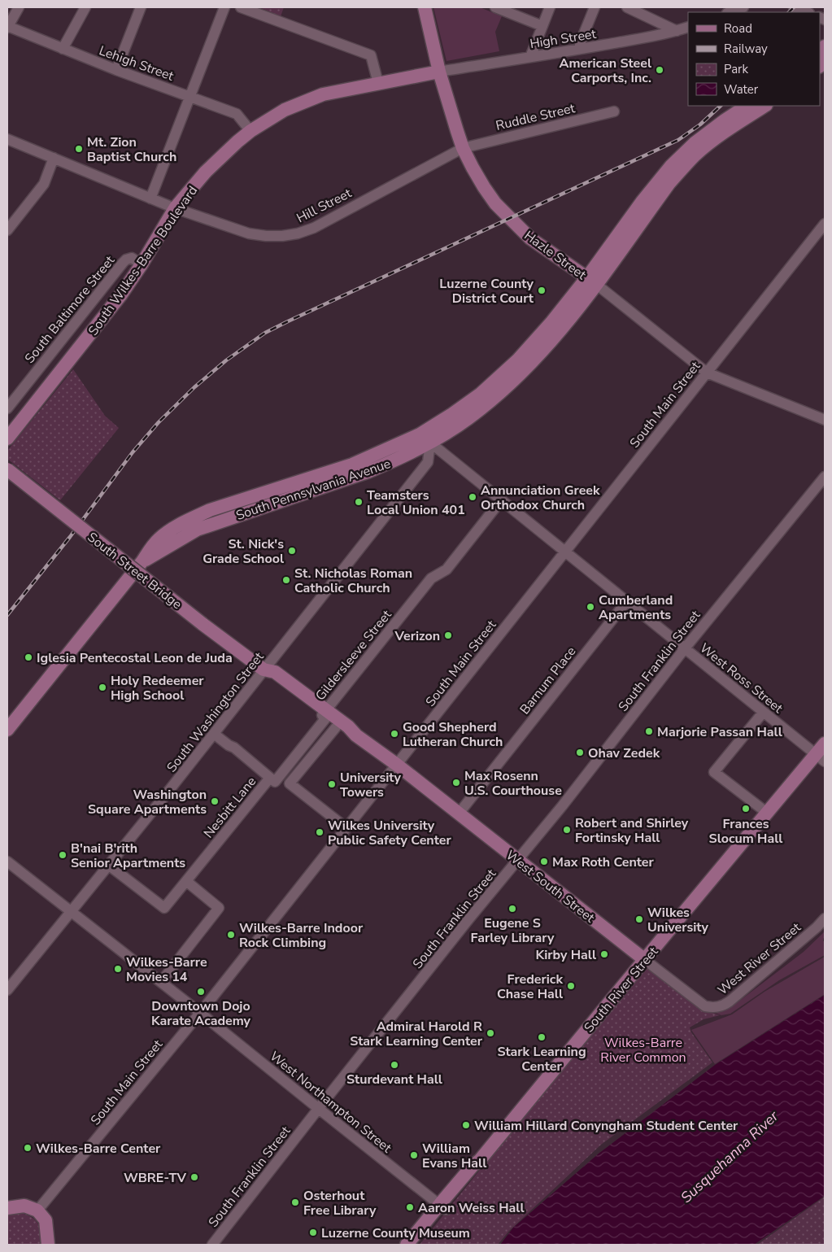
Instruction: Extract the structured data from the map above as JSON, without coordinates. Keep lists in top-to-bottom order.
{
  "streets": {
    "main road": [
      "Hazle Street",
      "South Wilkes-Barre Boulevard",
      "South Pennsylvania Avenue",
      "South Street Bridge",
      "West South Street",
      "South River Street"
    ],
    "street": [
      "High Street",
      "Lehigh Street",
      "Ruddle Street",
      "Hill Street",
      "South Baltimore Street",
      "South Main Street",
      "Gildersleeve Street",
      "South Franklin Street",
      "West Ross Street",
      "Barnum Place",
      "South Washington Street",
      "Nesbitt Lane",
      "West River Street",
      "West Northampton Street"
    ]
  },
  "crossings": [
    ["High Street", "Hazle Street"],
    ["High Street", "South Wilkes-Barre Boulevard"],
    ["Lehigh Street", "South Wilkes-Barre Boulevard"],
    ["Ruddle Street", "Hill Street"],
    ["Ruddle Street", "Hazle Street"],
    ["Hill Street", "Hazle Street"],
    ["Hill Street", "South Wilkes-Barre Boulevard"],
    ["Hazle Street", "South Wilkes-Barre Boulevard"],
    ["Hazle Street", "South Main Street"],
    ["Hazle Street", "South Pennsylvania Avenue"],
    ["South Wilkes-Barre Boulevard", "South Baltimore Street"],
    ["South Main Street", "West Ross Street"],
    ["South Main Street", "West South Street"],
    ["South Main Street", "West Northampton Street"],
    ["South Pennsylvania Avenue", "West Ross Street"],
    ["South Pennsylvania Avenue", "South Washington Street"],
    ["South Street Bridge", "Gildersleeve Street"],
    ["South Street Bridge", "South Washington Street"],
    ["South Street Bridge", "Nesbitt Lane"],
    ["Gildersleeve Street", "West Ross Street"],
    ["Gildersleeve Street", "Nesbitt Lane"],
    ["South Franklin Street", "West Ross Street"],
    ["South Franklin Street", "West South Street"],
    ["South Franklin Street", "West Northampton Street"],
    ["West Ross Street", "Barnum Place"],
    ["West Ross Street", "South Washington Street"],
    ["West Ross Street", "South River Street"],
    ["Barnum Place", "West South Street"],
    ["South Washington Street", "Nesbitt Lane"],
    ["South Washington Street", "West Northampton Street"],
    ["West South Street", "West River Street"],
    ["West South Street", "South River Street"],
    ["South River Street", "West Northampton Street"]
  ],
  "water": ["Susquehanna River"],
  "parks": ["Wilkes-Barre River Common"],
  "places": [
    "American Steel Carports, Inc.",
    "Mt. Zion Baptist Church",
    "Luzerne County District Court",
    "Annunciation Greek Orthodox Church",
    "Teamsters Local Union 401",
    "St. Nick's Grade School",
    "St. Nicholas Roman Catholic Church",
    "Cumberland Apartments",
    "Verizon",
    "Iglesia Pentecostal Leon de Juda",
    "Holy Redeemer High School",
    "Marjorie Passan Hall",
    "Good Shepherd Lutheran Church",
    "Ohav Zedek",
    "Max Rosenn U.S. Courthouse",
    "University Towers",
    "Washington Square Apartments",
    "Frances Slocum Hall",
    "Robert and Shirley Fortinsky Hall",
    "Wilkes University Public Safety Center",
    "B'nai B'rith Senior Apartments",
    "Max Roth Center",
    "Eugene S Farley Library",
    "Wilkes University",
    "Wilkes-Barre Indoor Rock Climbing",
    "Kirby Hall",
    "Wilkes-Barre Movies 14",
    "Frederick Chase Hall",
    "Downtown Dojo Karate Academy",
    "Admiral Harold R Stark Learning Center",
    "Stark Learning Center",
    "Sturdevant Hall",
    "William Hillard Conyngham Student Center",
    "Wilkes-Barre Center",
    "William Evans Hall",
    "WBRE-TV",
    "Osterhout Free Library",
    "Aaron Weiss Hall",
    "Luzerne County Museum"
  ],
  "legend": [
    "Road",
    "Railway",
    "Park",
    "Water"
  ]
}
